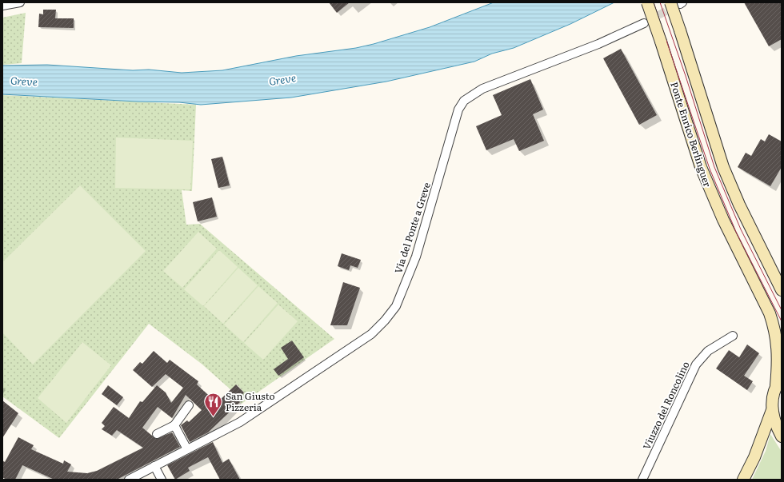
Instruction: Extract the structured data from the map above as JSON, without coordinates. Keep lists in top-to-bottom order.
{
  "streets": {
    "main road": ["Ponte Enrico Berlinguer"],
    "street": ["Via del Ponte a Greve", "Viuzzo del Roncolino"]
  },
  "water": ["Greve"],
  "places": {
    "restaurant": ["San Giusto Pizzeria"]
  }
}
